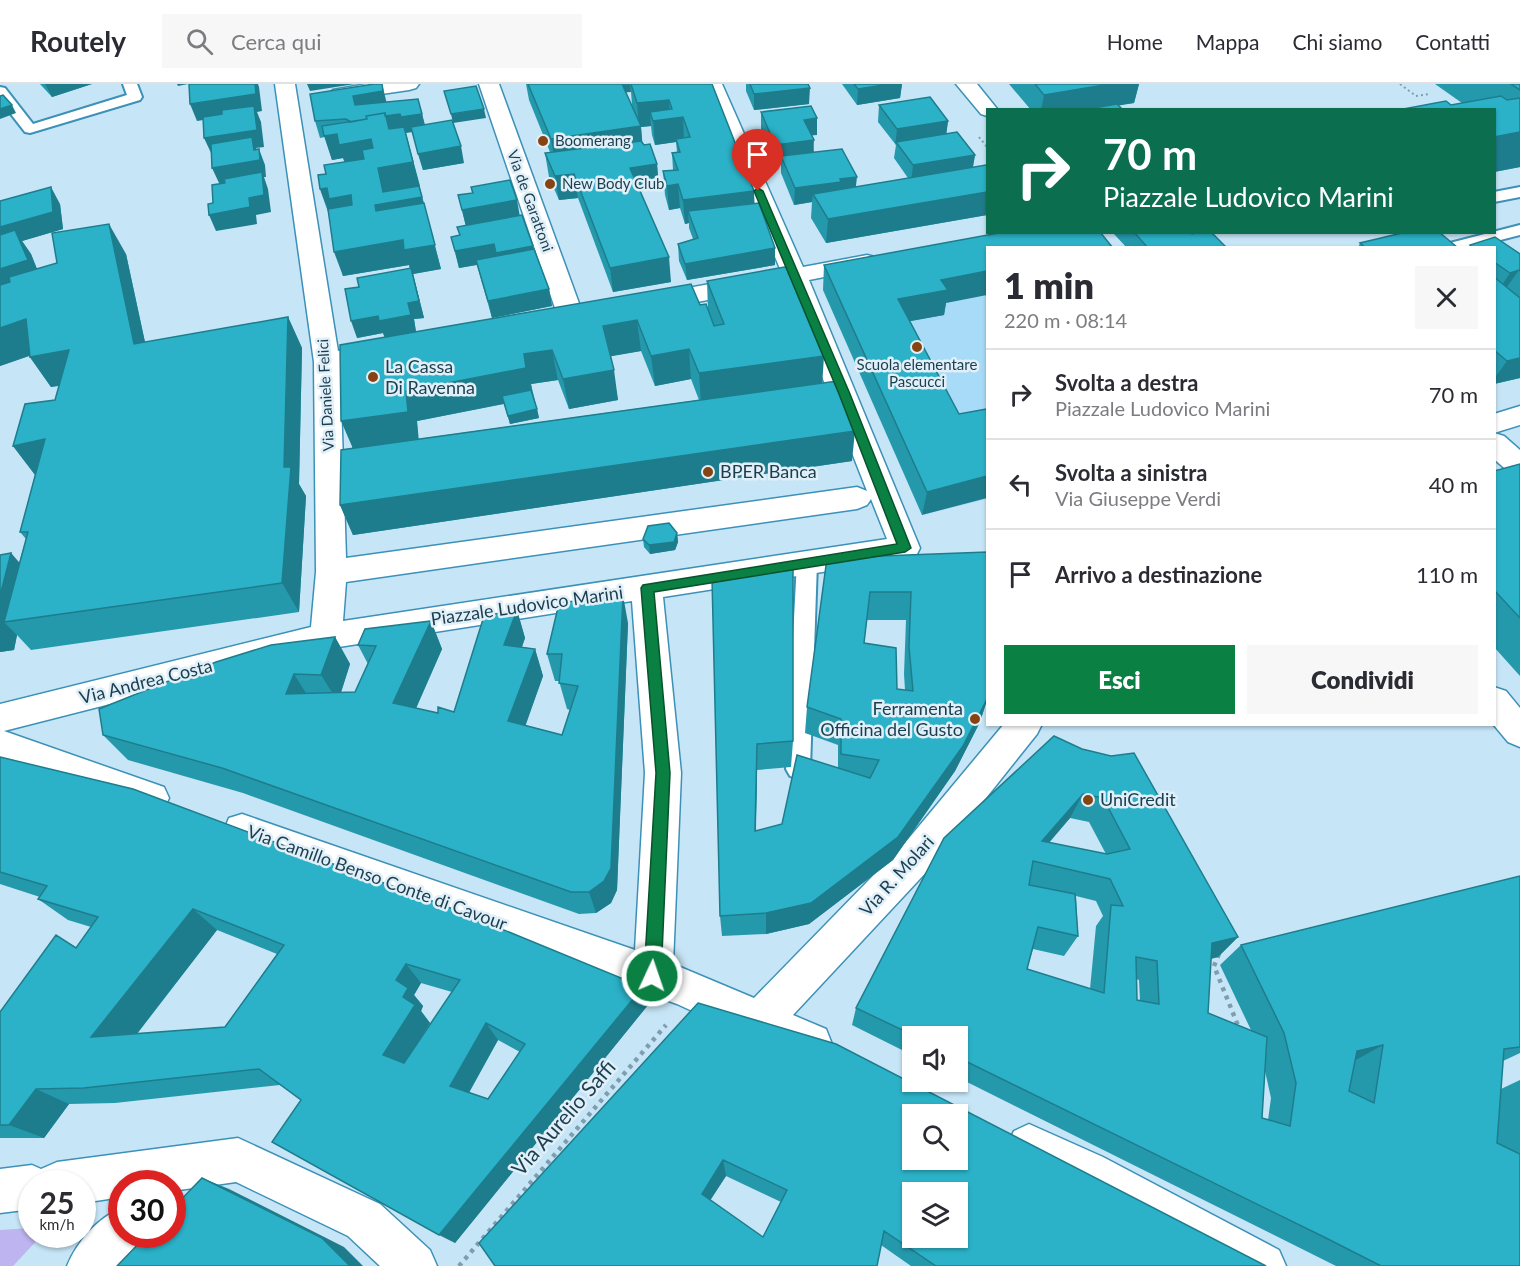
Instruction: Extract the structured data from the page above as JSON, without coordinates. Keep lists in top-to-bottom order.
{
  "streets": {
    "street": [
      "Via de Garattoni",
      "Via Daniele Felici",
      "Piazzale Ludovico Marini",
      "Via Andrea Costa",
      "Via R. Molari",
      "Via Camillo Benso Conte di Cavour"
    ],
    "path": ["Via Aurelio Saffi"]
  },
  "crossings": [
    ["Via Daniele Felici", "Piazzale Ludovico Marini"],
    ["Via Daniele Felici", "Via Andrea Costa"],
    ["Piazzale Ludovico Marini", "Via Andrea Costa"],
    ["Via R. Molari", "Via Camillo Benso Conte di Cavour"],
    ["Via Camillo Benso Conte di Cavour", "Via Aurelio Saffi"]
  ],
  "places": [
    "Boomerang",
    "New Body Club",
    "Scuola elementare Pascucci",
    "La Cassa Di Ravenna",
    "BPER Banca",
    "Ferramenta Officina del Gusto",
    "UniCredit"
  ],
  "page": {
    "header": "Routely",
    "search": "Cerca qui",
    "nav": [
      "Home",
      "Mappa",
      "Chi siamo",
      "Contatti"
    ],
    "turn": ["70 m", "Piazzale Ludovico Marini"],
    "heading": ["1 min", "220 m · 08:14"],
    "list": [
      {
        "name": "Svolta a destra",
        "note": "Piazzale Ludovico Marini",
        "value": "70 m"
      },
      {
        "name": "Svolta a sinistra",
        "note": "Via Giuseppe Verdi",
        "value": "40 m"
      },
      {
        "name": "Arrivo a destinazione",
        "value": "110 m"
      }
    ],
    "buttons": ["Esci", "Condividi"],
    "speed": "25 km/h",
    "limit": "30"
  }
}
